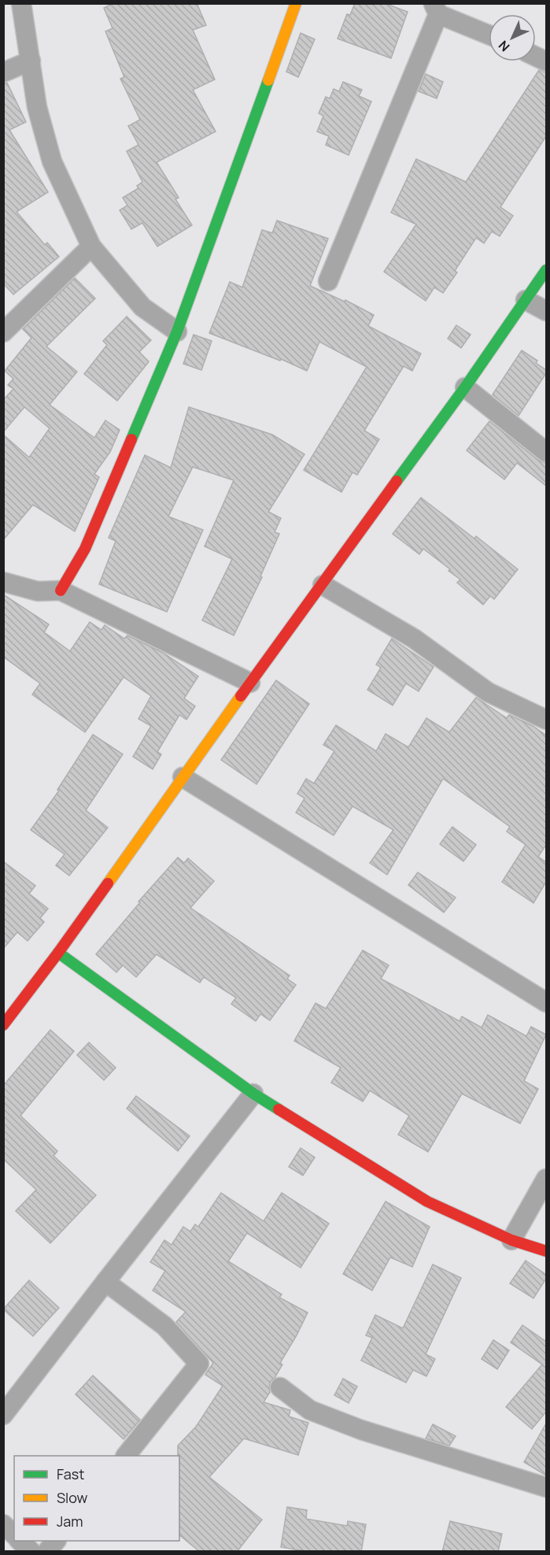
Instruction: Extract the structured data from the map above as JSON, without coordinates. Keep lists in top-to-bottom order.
{
  "legend": ["Fast", "Slow", "Jam"],
  "north": "bottom left"
}
